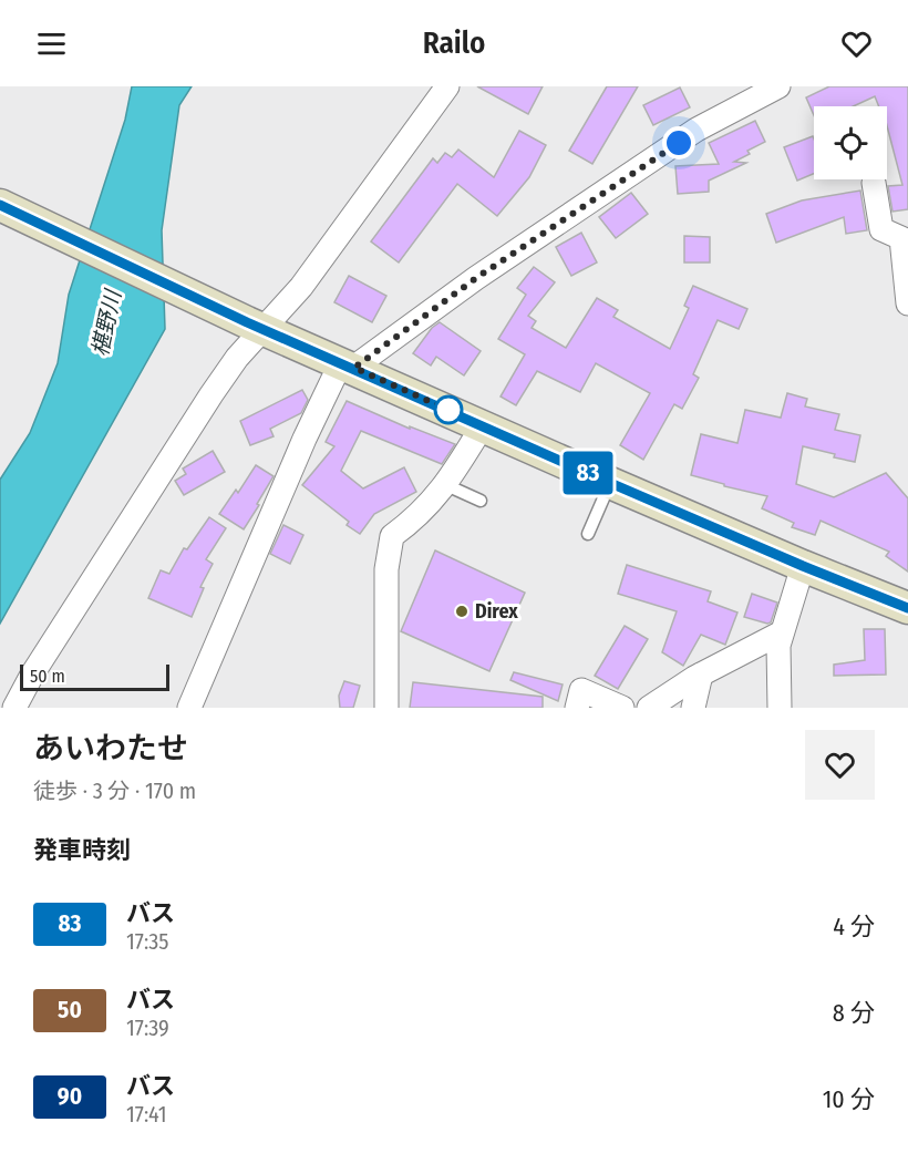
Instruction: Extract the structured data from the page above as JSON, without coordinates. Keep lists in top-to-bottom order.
{
  "water": ["椹野川"],
  "places": ["Direx"],
  "lines": ["bus line 83"],
  "scale_bar": "50 m",
  "page": {
    "header": "Railo",
    "on_map": "83",
    "scale": "50 m",
    "heading": [
      ["あいわたせ", "徒歩 · 3 分 · 170 m"],
      "発車時刻"
    ],
    "list": [
      {
        "mark": "83",
        "name": "バス",
        "note": "17:35",
        "value": "4 分"
      },
      {
        "mark": "50",
        "name": "バス",
        "note": "17:39",
        "value": "8 分"
      },
      {
        "mark": "90",
        "name": "バス",
        "note": "17:41",
        "value": "10 分"
      }
    ]
  }
}
